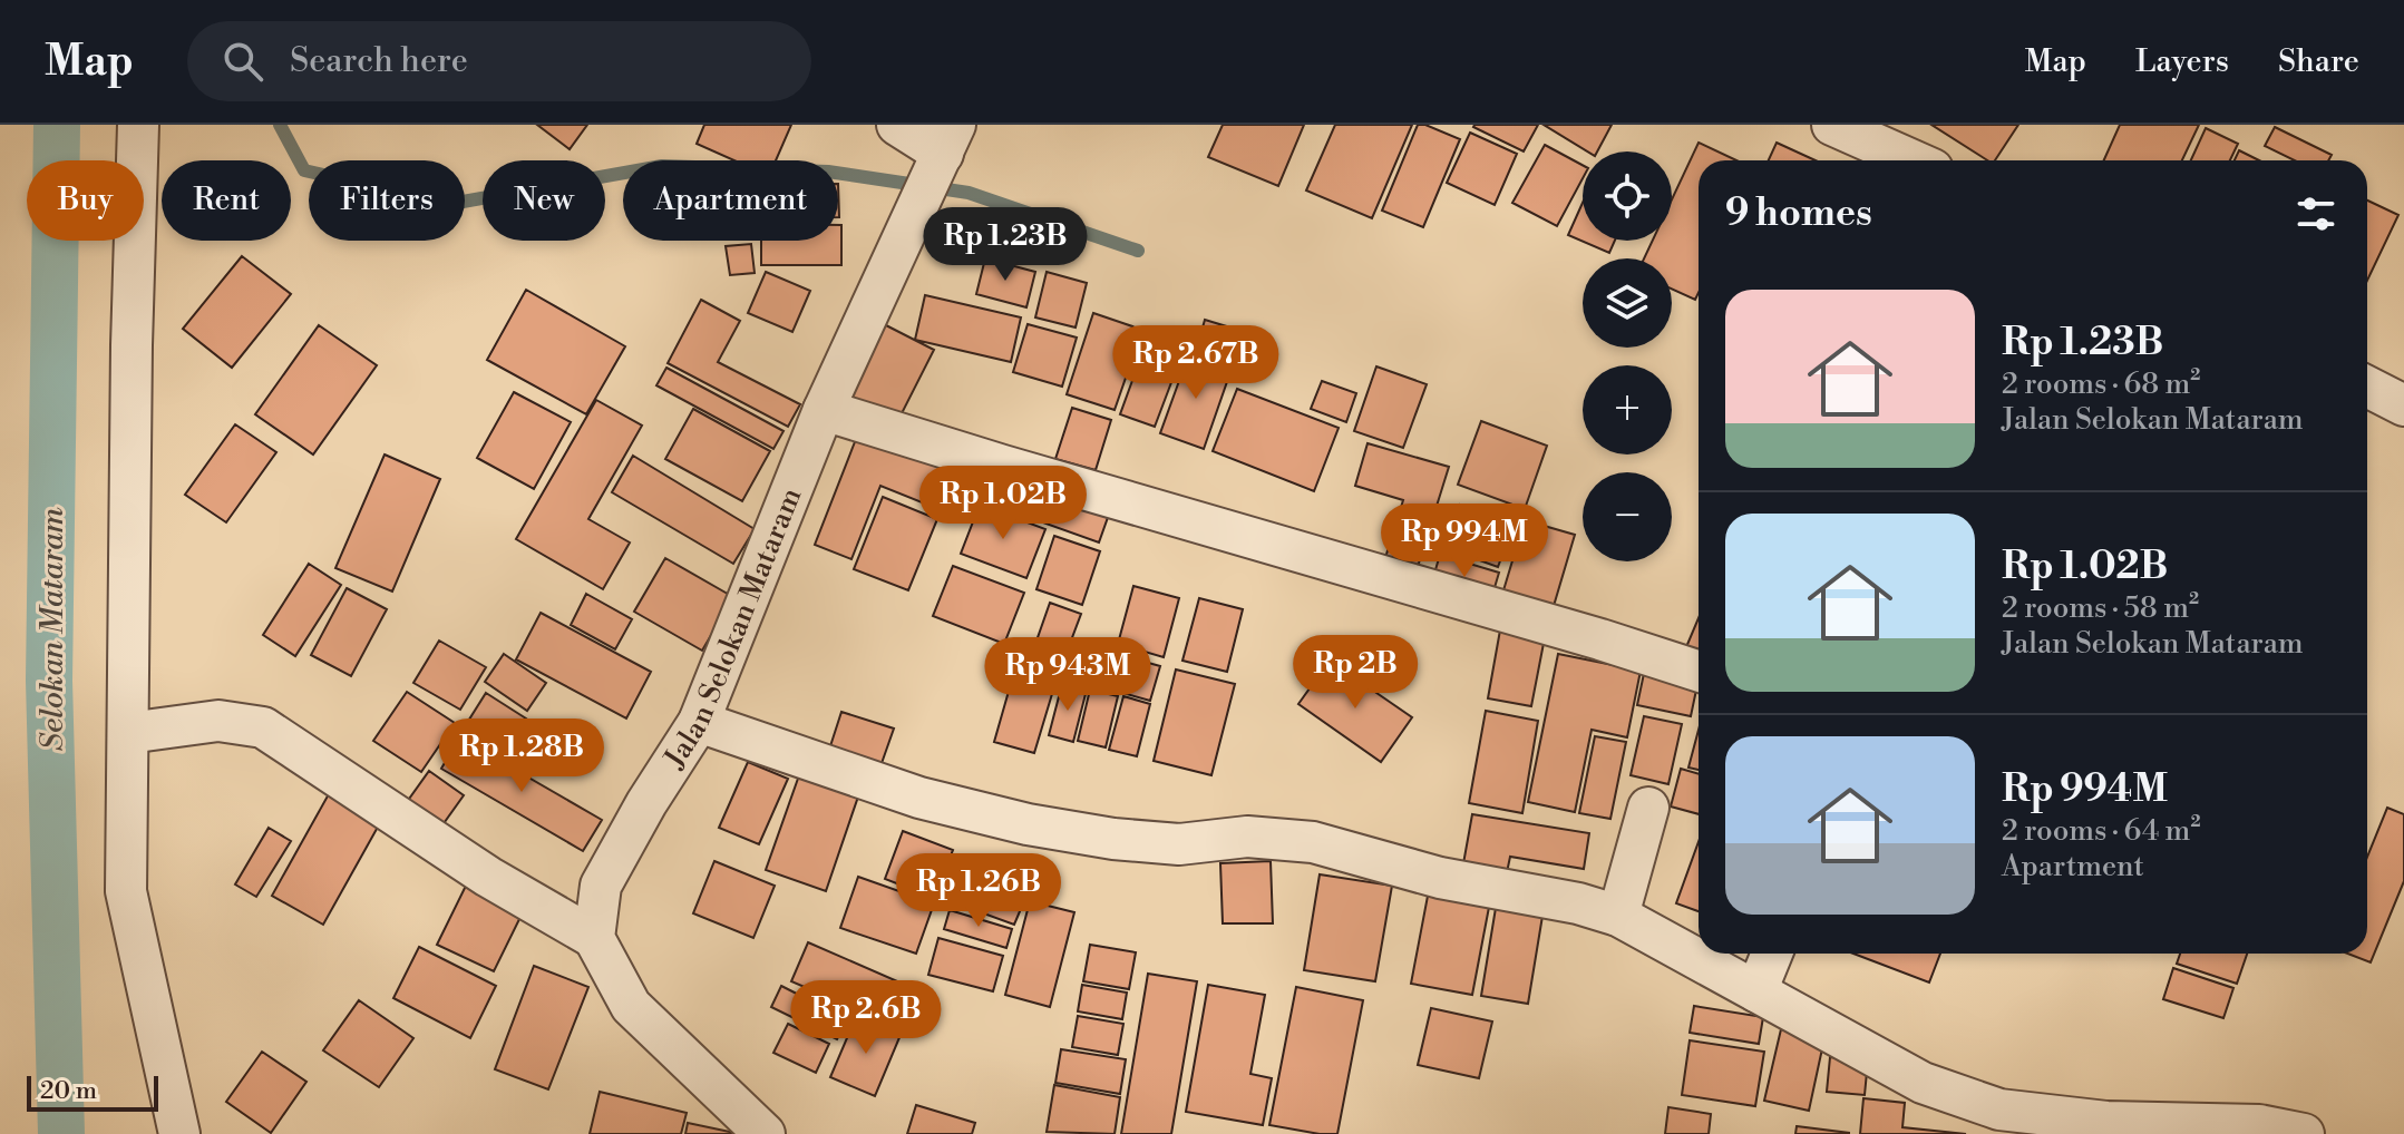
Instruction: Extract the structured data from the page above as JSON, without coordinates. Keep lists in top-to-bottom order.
{
  "streets": {
    "street": ["Jalan Selokan Mataram"]
  },
  "water": ["Selokan Mataram"],
  "scale_bar": "20 m",
  "page": {
    "header": "Map",
    "search": "Search here",
    "nav": ["Map", "Layers", "Share"],
    "map_buttons": ["+", "−"],
    "chip": [
      "Buy",
      "Rent",
      "Filters",
      "New",
      "Apartment"
    ],
    "heading": "9 homes",
    "price": [
      "Rp 1.23B",
      "Rp 2.67B",
      "Rp 1.02B",
      "Rp 994M",
      "Rp 2B",
      "Rp 943M",
      "Rp 1.28B",
      "Rp 1.26B",
      "Rp 2.6B"
    ],
    "list": [
      {
        "name": "Rp 1.23B",
        "note": "2 rooms · 68 m² · Jalan Selokan Mataram"
      },
      {
        "name": "Rp 1.02B",
        "note": "2 rooms · 58 m² · Jalan Selokan Mataram"
      },
      {
        "name": "Rp 994M",
        "note": "2 rooms · 64 m² · Apartment"
      }
    ],
    "scale": "20 m"
  }
}
